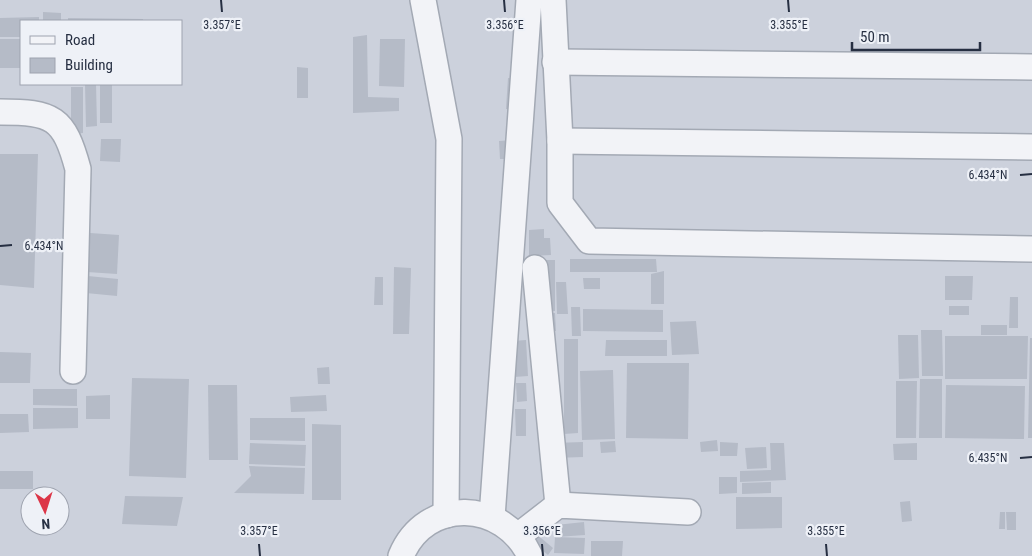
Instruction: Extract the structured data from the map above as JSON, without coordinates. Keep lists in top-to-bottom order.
{
  "legend": ["Road", "Building"],
  "scale_bar": "50 m",
  "north": "bottom",
  "coordinates": [
    "3.357°E",
    "3.356°E",
    "3.355°E",
    "6.434°N",
    "6.435°N"
  ]
}
